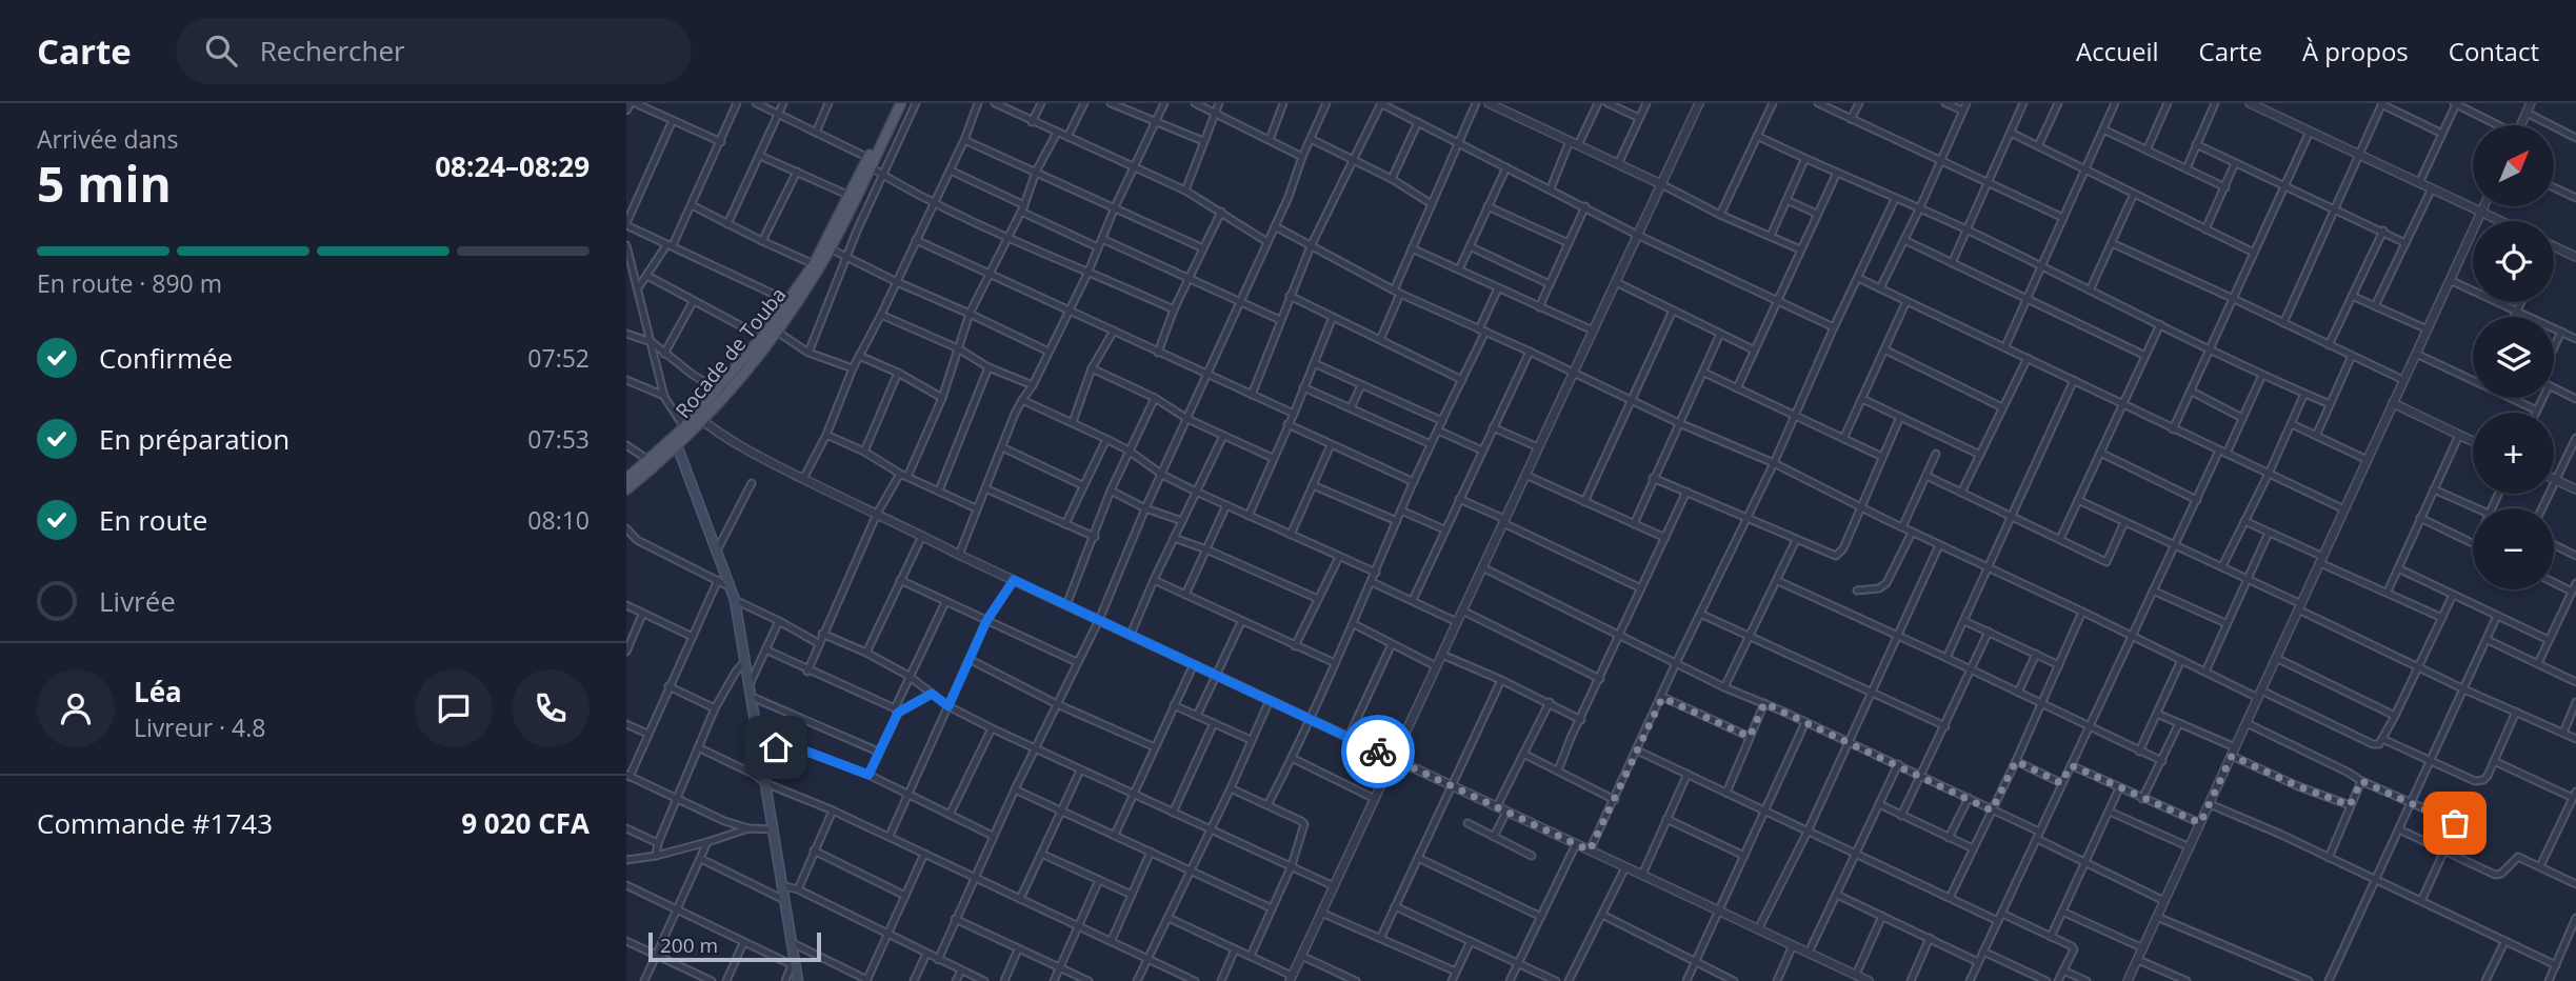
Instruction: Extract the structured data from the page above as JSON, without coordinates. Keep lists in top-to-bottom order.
{
  "streets": {
    "main road": ["Rocade de Touba"]
  },
  "scale_bar": "200 m",
  "north": "top right",
  "page": {
    "header": "Carte",
    "search": "Rechercher",
    "nav": [
      "Accueil",
      "Carte",
      "À propos",
      "Contact"
    ],
    "heading": ["5 min", "Arrivée dans", "08:24–08:29"],
    "panel": [
      "Léa",
      "Livreur · 4.8",
      "Commande #1743",
      "9 020 CFA"
    ],
    "map_buttons": ["+", "−"],
    "bar": "En route · 890 m",
    "list": [
      ["Confirmée", "07:52"],
      ["En préparation", "07:53"],
      ["En route", "08:10"],
      "Livrée"
    ],
    "scale": "200 m"
  }
}
